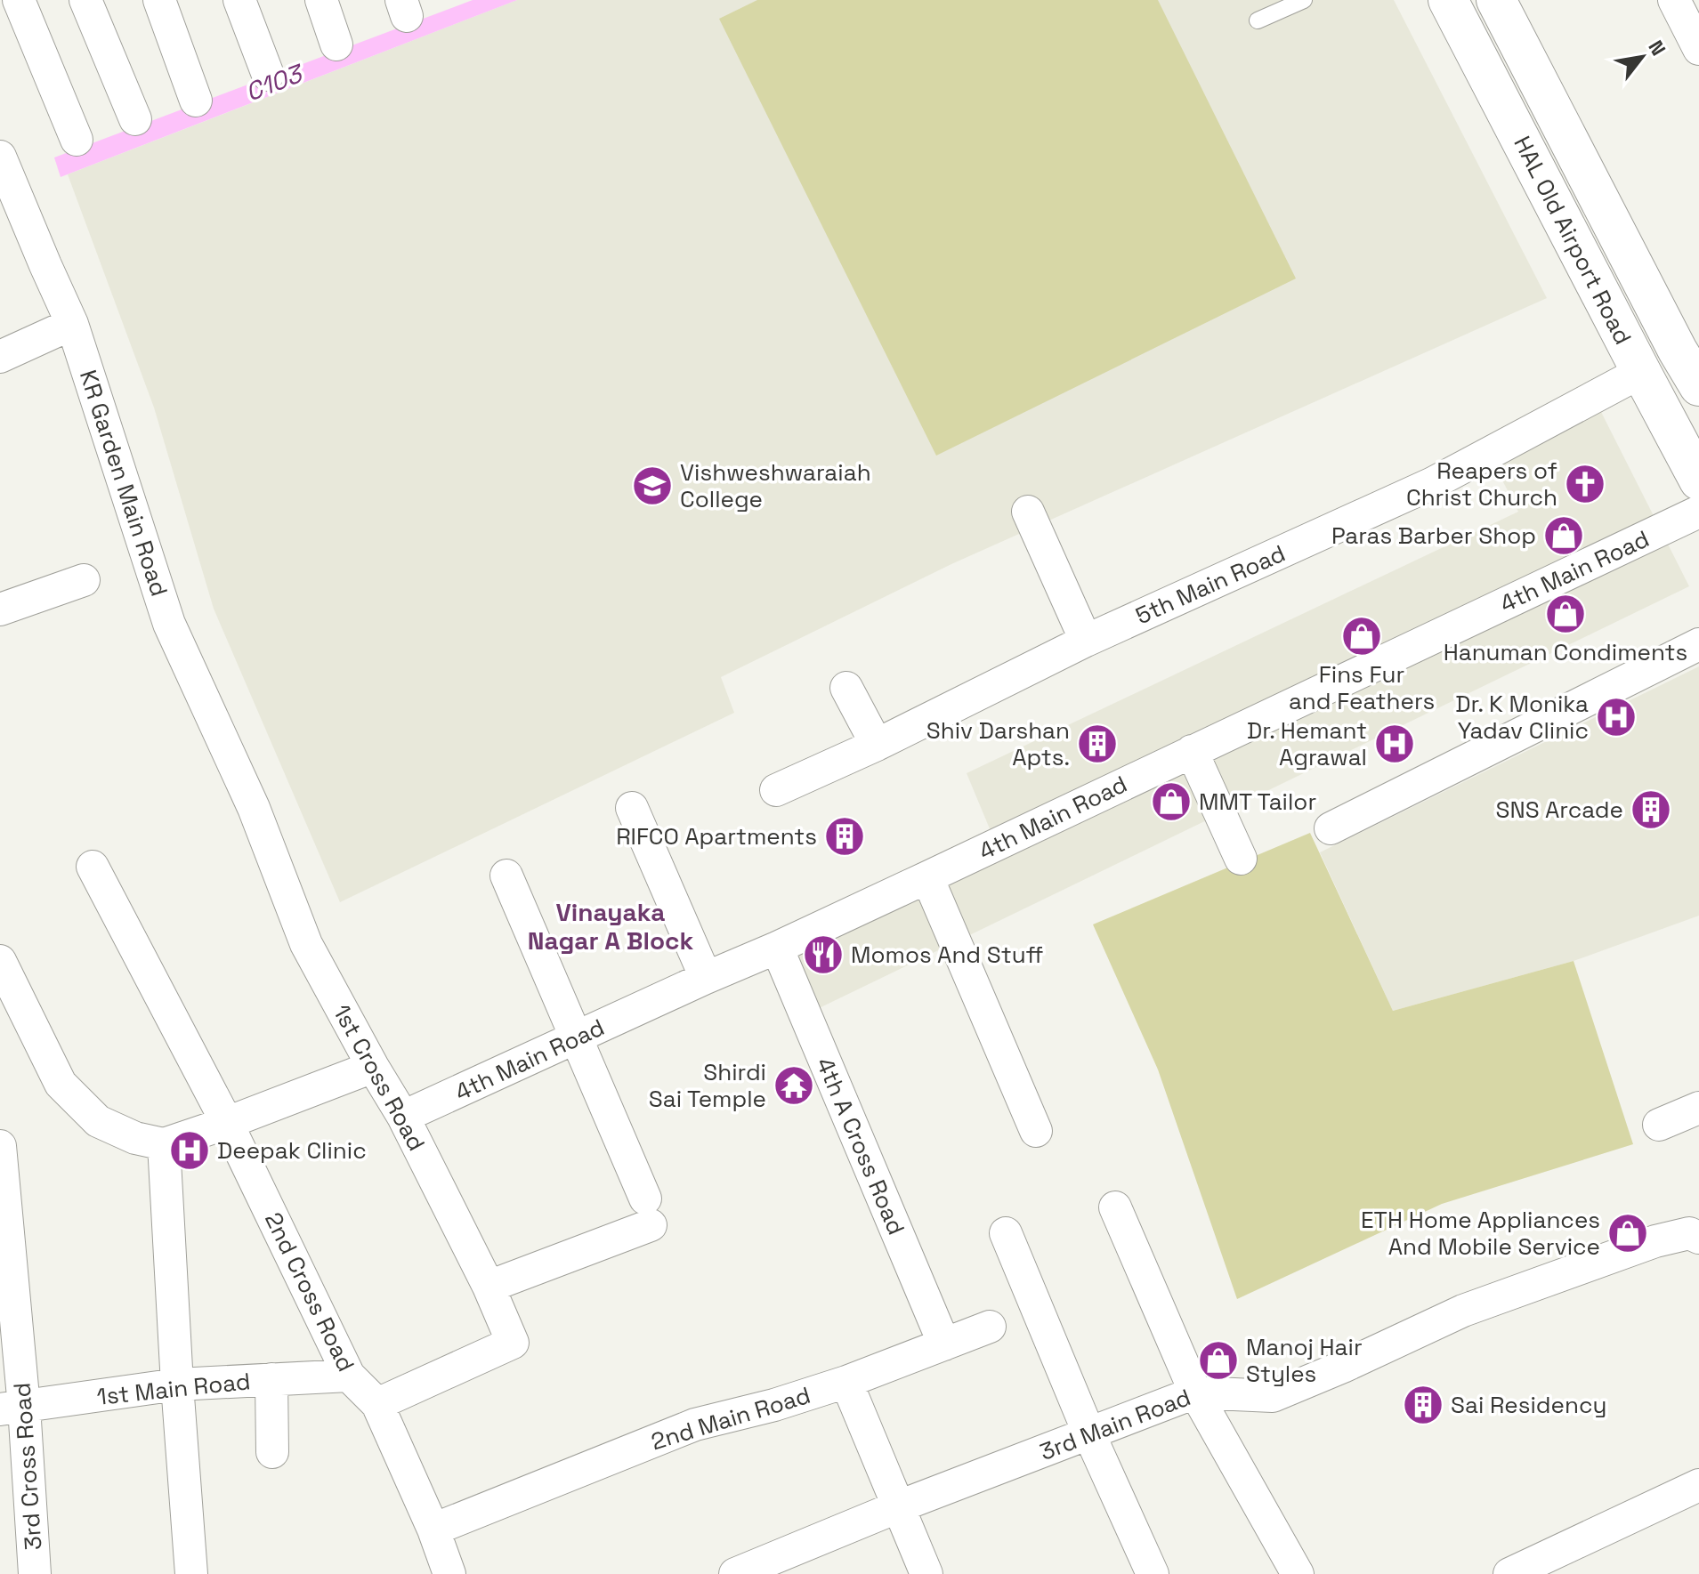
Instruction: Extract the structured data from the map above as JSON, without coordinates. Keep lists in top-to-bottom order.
{
  "streets": {
    "main road": ["HAL Old Airport Road"],
    "street": [
      "KR Garden Main Road",
      "4th Main Road",
      "5th Main Road",
      "1st Cross Road",
      "4th A Cross Road",
      "2nd Cross Road",
      "1st Main Road",
      "2nd Main Road",
      "3rd Main Road",
      "3rd Cross Road"
    ]
  },
  "crossings": [
    ["HAL Old Airport Road", "5th Main Road"],
    ["KR Garden Main Road", "1st Cross Road"],
    ["4th Main Road", "1st Cross Road"],
    ["4th Main Road", "4th A Cross Road"],
    ["1st Cross Road", "2nd Cross Road"],
    ["4th A Cross Road", "2nd Main Road"],
    ["2nd Cross Road", "1st Main Road"],
    ["2nd Cross Road", "2nd Main Road"],
    ["1st Main Road", "3rd Cross Road"]
  ],
  "districts": ["Vinayaka Nagar A Block"],
  "water": ["C103"],
  "places": {
    "church": ["Reapers of Christ Church"],
    "school or university": ["Vishweshwaraiah College"],
    "shop": [
      "Paras Barber Shop",
      "Hanuman Condiments",
      "Fins Fur and Feathers",
      "MMT Tailor",
      "ETH Home Appliances And Mobile Service",
      "Manoj Hair Styles"
    ],
    "hospital": ["Dr. K Monika Yadav Clinic", "Dr. Hemant Agrawal", "Deepak Clinic"],
    "building": [
      "Shiv Darshan Apts.",
      "SNS Arcade",
      "RIFCO Apartments",
      "Sai Residency"
    ],
    "restaurant": ["Momos And Stuff"],
    "temple": ["Shirdi Sai Temple"]
  },
  "north": "top right"
}
